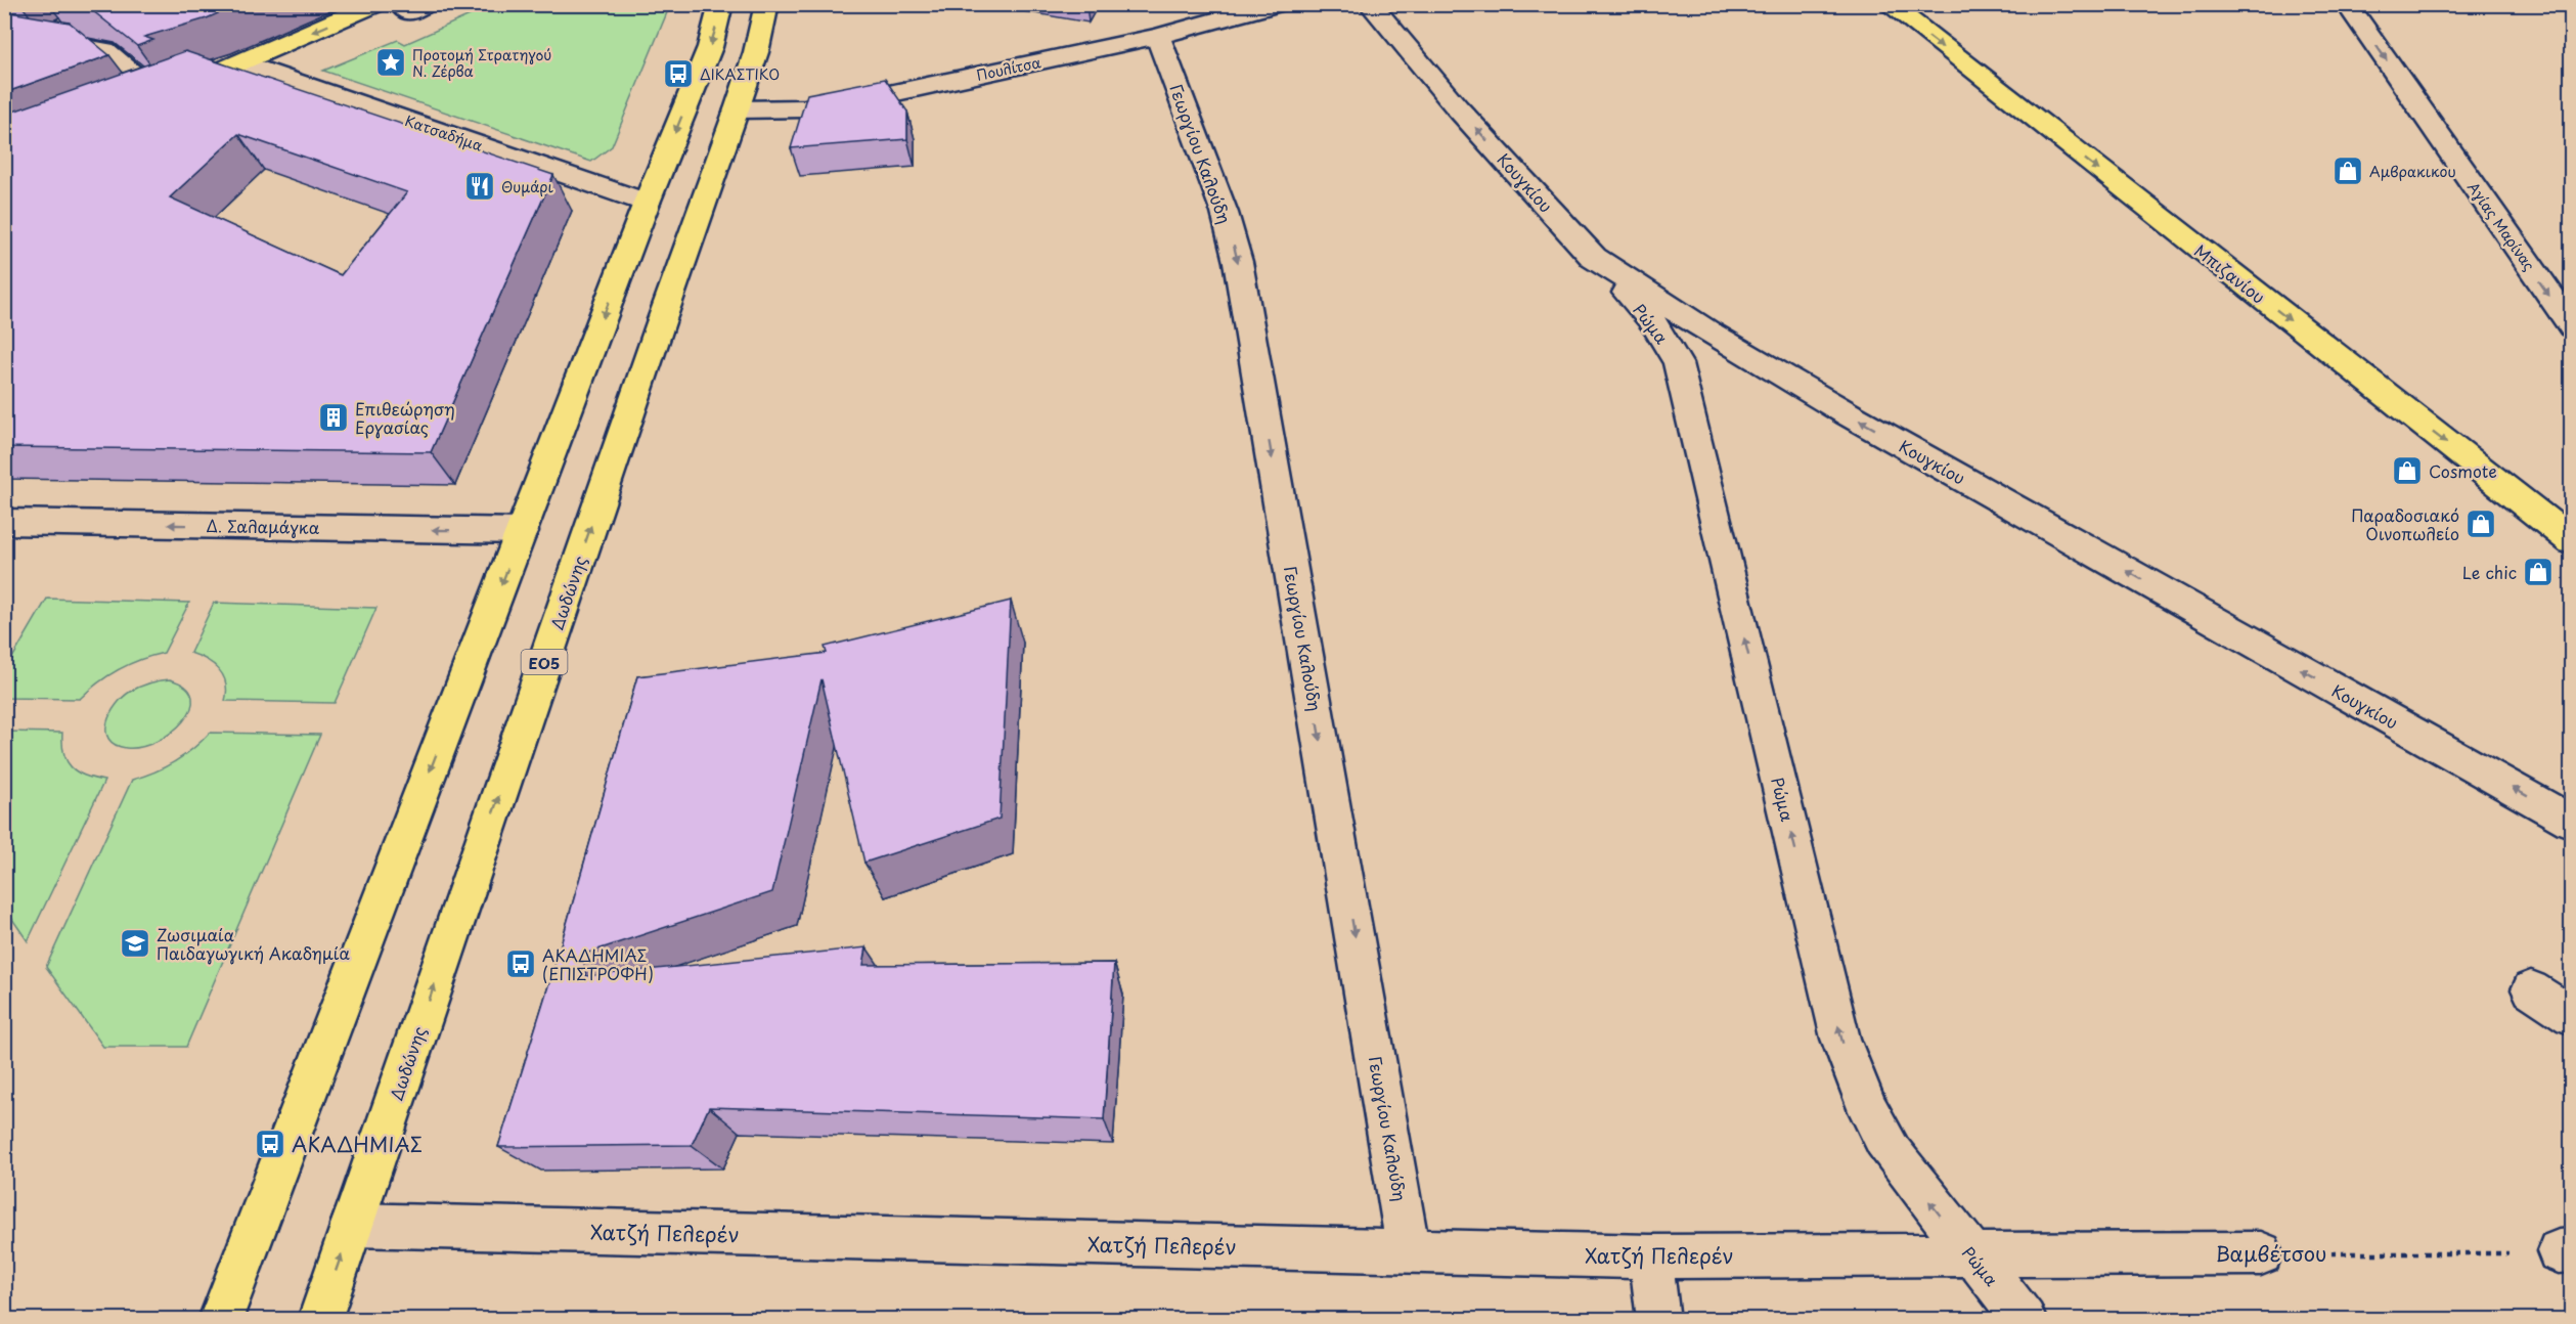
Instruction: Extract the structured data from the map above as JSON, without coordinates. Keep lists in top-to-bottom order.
{
  "streets": {
    "main road": ["Μπιζανίου", "Δωδώνης", "ΕΟ5"],
    "street": [
      "Πουλίτσα",
      "Κατσαδήμα",
      "Γεωργίου Καλούδη",
      "Κουγκίου",
      "Αγίας Μαρίνας",
      "Ρώμα",
      "Δ. Σαλαμάγκα",
      "Χατζή Πελερέν",
      "Βαμβέτσου"
    ]
  },
  "crossings": [
    ["Πουλίτσα", "Γεωργίου Καλούδη"],
    ["Πουλίτσα", "Δωδώνης"],
    ["Γεωργίου Καλούδη", "Χατζή Πελερέν"],
    ["Κουγκίου", "Ρώμα"],
    ["Ρώμα", "Χατζή Πελερέν"],
    ["Ρώμα", "Βαμβέτσου"],
    ["Δωδώνης", "Χατζή Πελερέν"],
    ["Χατζή Πελερέν", "Βαμβέτσου"]
  ],
  "one_way": [
    "Γεωργίου Καλούδη",
    "Κουγκίου",
    "Αγίας Μαρίνας",
    "Μπιζανίου",
    "Ρώμα",
    "Δ. Σαλαμάγκα"
  ],
  "places": {
    "place": ["Προτομή Στρατηγού Ν. Ζέρβα"],
    "bus stop": ["ΔΙΚΑΣΤΙΚΟ", "ΑΚΑΔΗΜΙΑΣ (ΕΠΙΣΤΡΟΦΗ)", "ΑΚΑΔΗΜΙΑΣ"],
    "shop": [
      "Αμβρακικου",
      "Cosmote",
      "Παραδοσιακό Οινοπωλείο",
      "Le chic"
    ],
    "restaurant": ["Θυμάρι"],
    "building": ["Επιθεώρηση Εργασίας"],
    "school or university": ["Ζωσιμαία Παιδαγωγική Ακαδημία"]
  }
}
